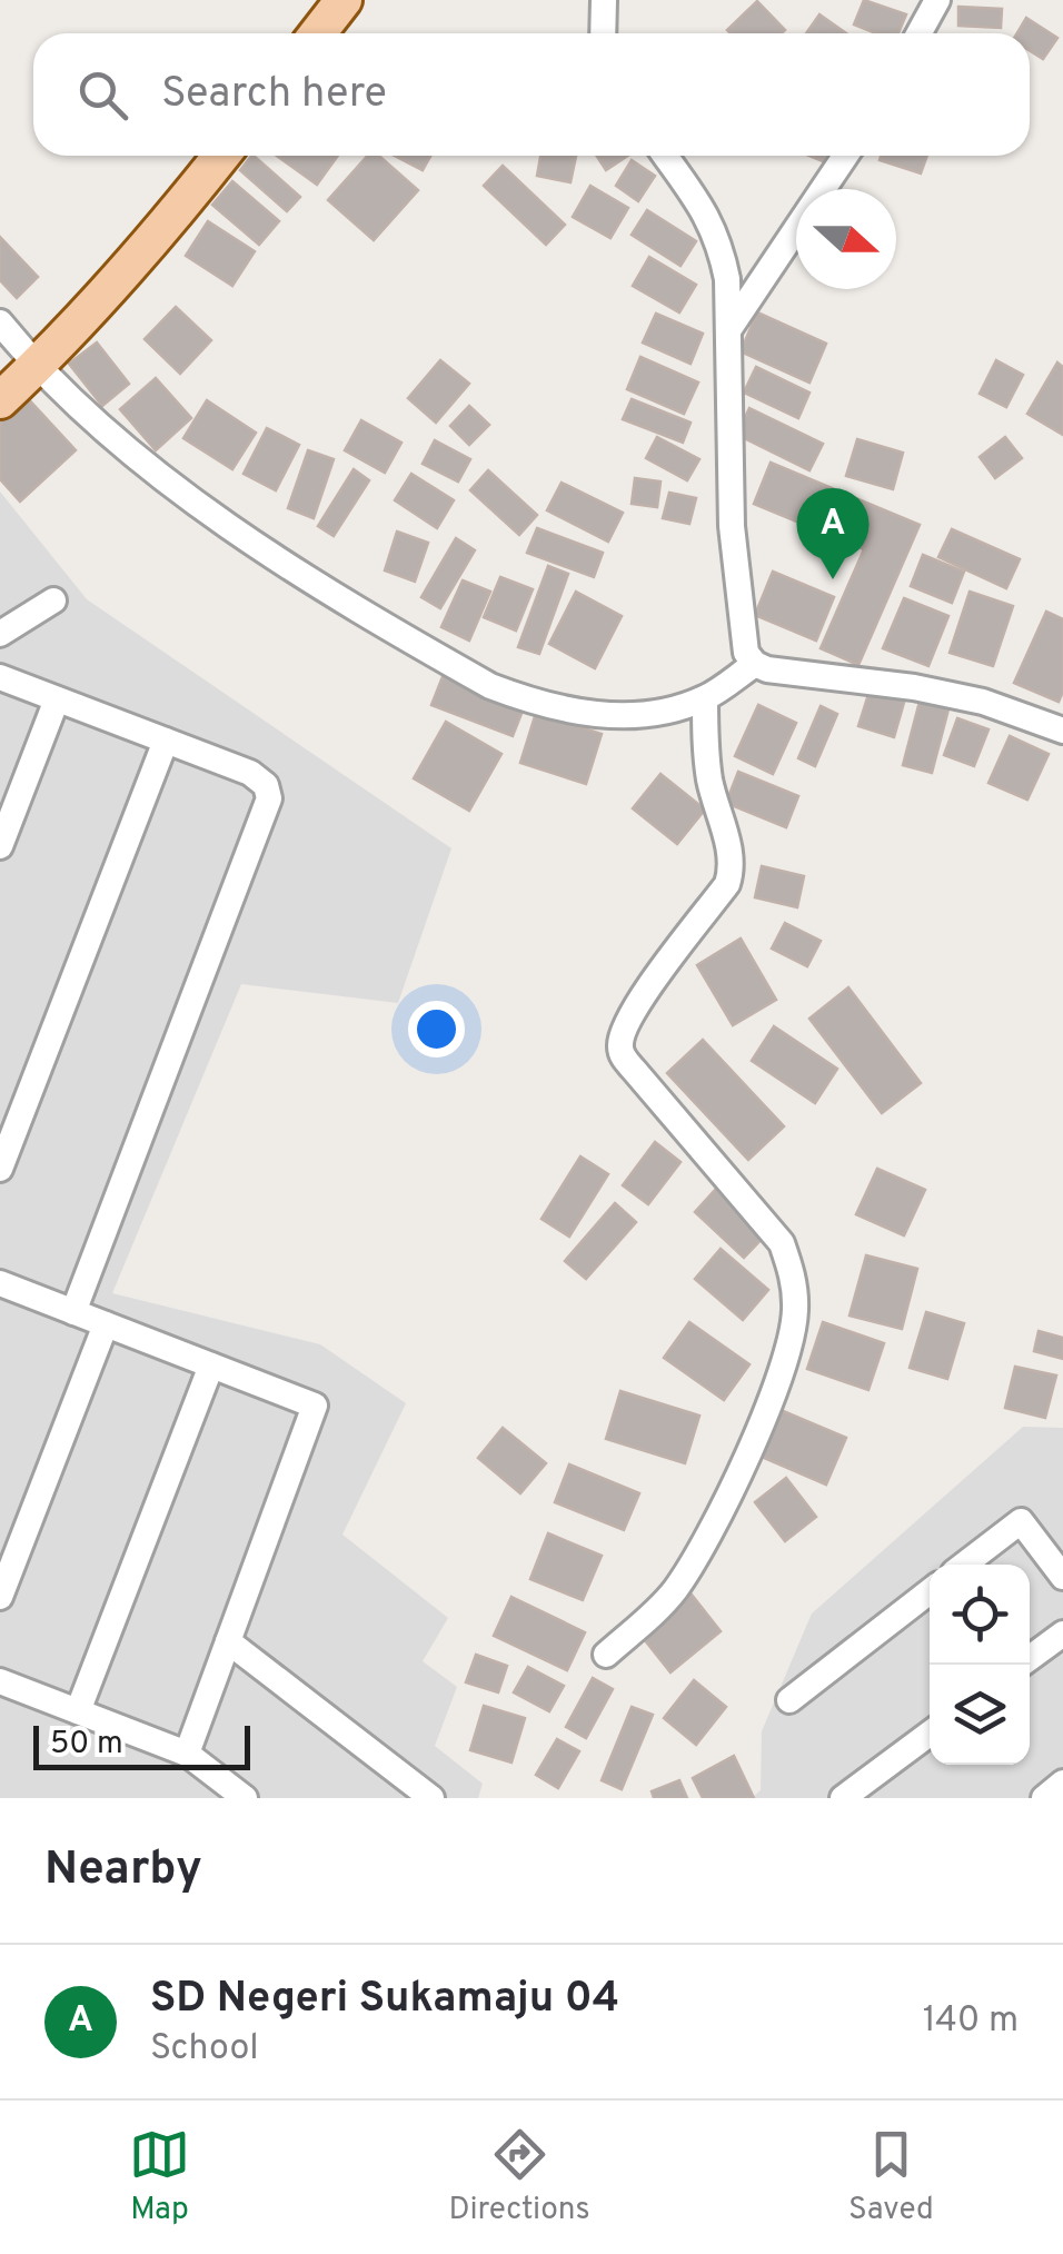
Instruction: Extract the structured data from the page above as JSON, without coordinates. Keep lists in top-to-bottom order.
{
  "scale_bar": "50 m",
  "north": "right",
  "page": {
    "search": "Search here",
    "pins": "A",
    "scale": "50 m",
    "heading": "Nearby",
    "list": [
      {
        "mark": "A",
        "name": "SD Negeri Sukamaju 04",
        "note": "School",
        "value": "140 m"
      }
    ],
    "nav": ["Map", "Directions", "Saved"]
  }
}
